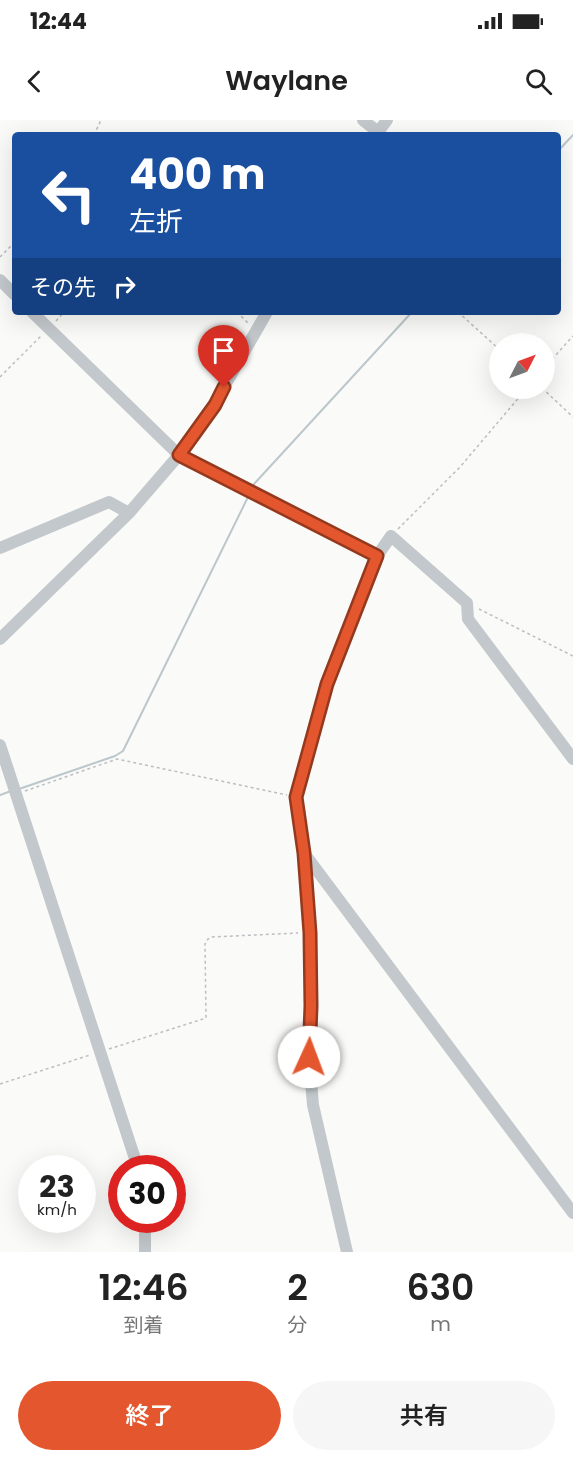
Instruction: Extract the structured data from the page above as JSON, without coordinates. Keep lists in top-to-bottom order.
{
  "north": "top right",
  "page": {
    "status": "12:44",
    "header": "Waylane",
    "turn": ["400 m", "左折"],
    "then": "その先",
    "speed": "23 km/h",
    "limit": "30",
    "eta": [
      "12:46",
      "到着",
      "2",
      "分",
      "630",
      "m"
    ],
    "buttons": ["終了", "共有"]
  }
}
